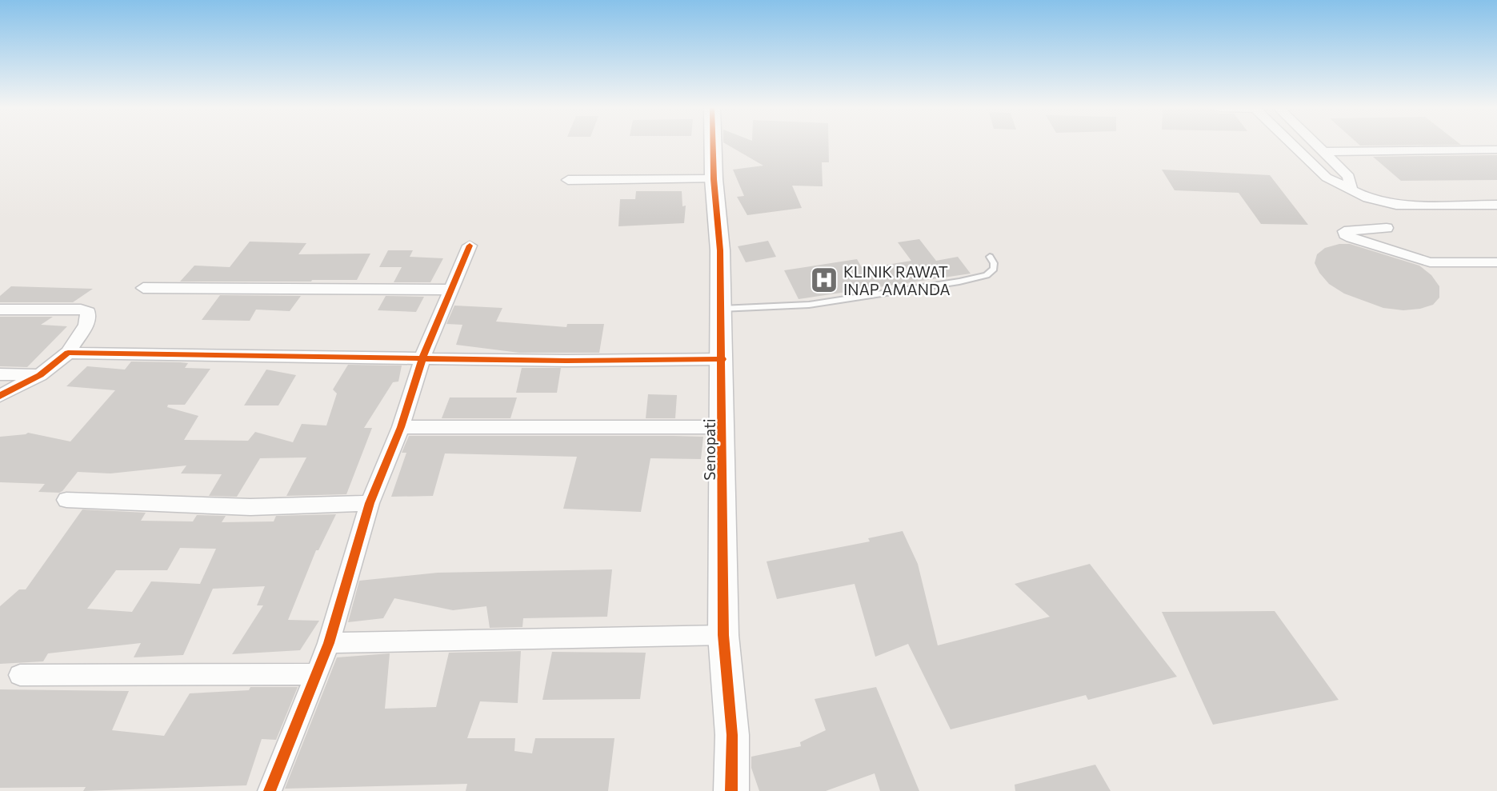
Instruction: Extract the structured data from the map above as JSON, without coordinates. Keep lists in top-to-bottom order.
{
  "streets": {
    "street": ["Senopati"]
  },
  "places": {
    "hospital": ["KLINIK RAWAT INAP AMANDA"]
  }
}
